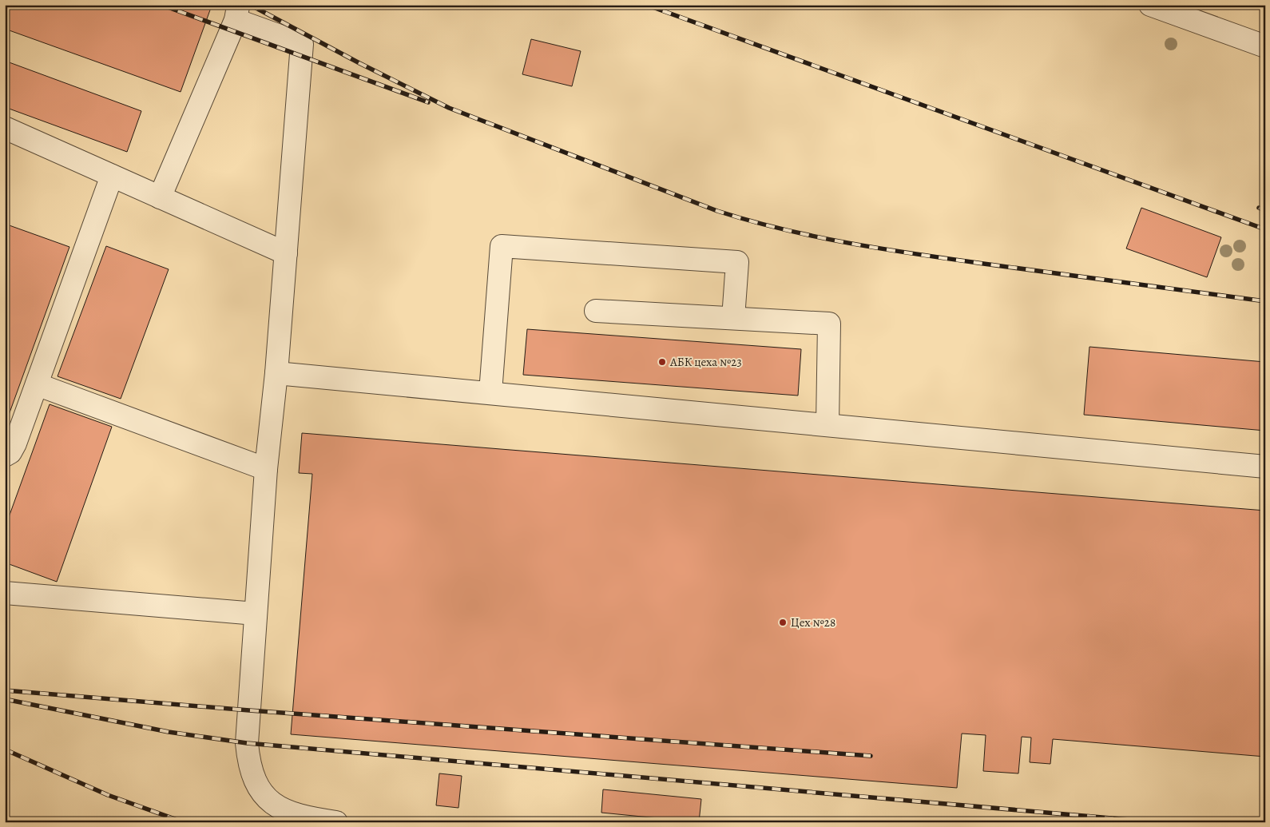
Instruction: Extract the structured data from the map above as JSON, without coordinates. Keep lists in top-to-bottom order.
{
  "places": ["АБК цеха №23", "Цех №28"]
}
